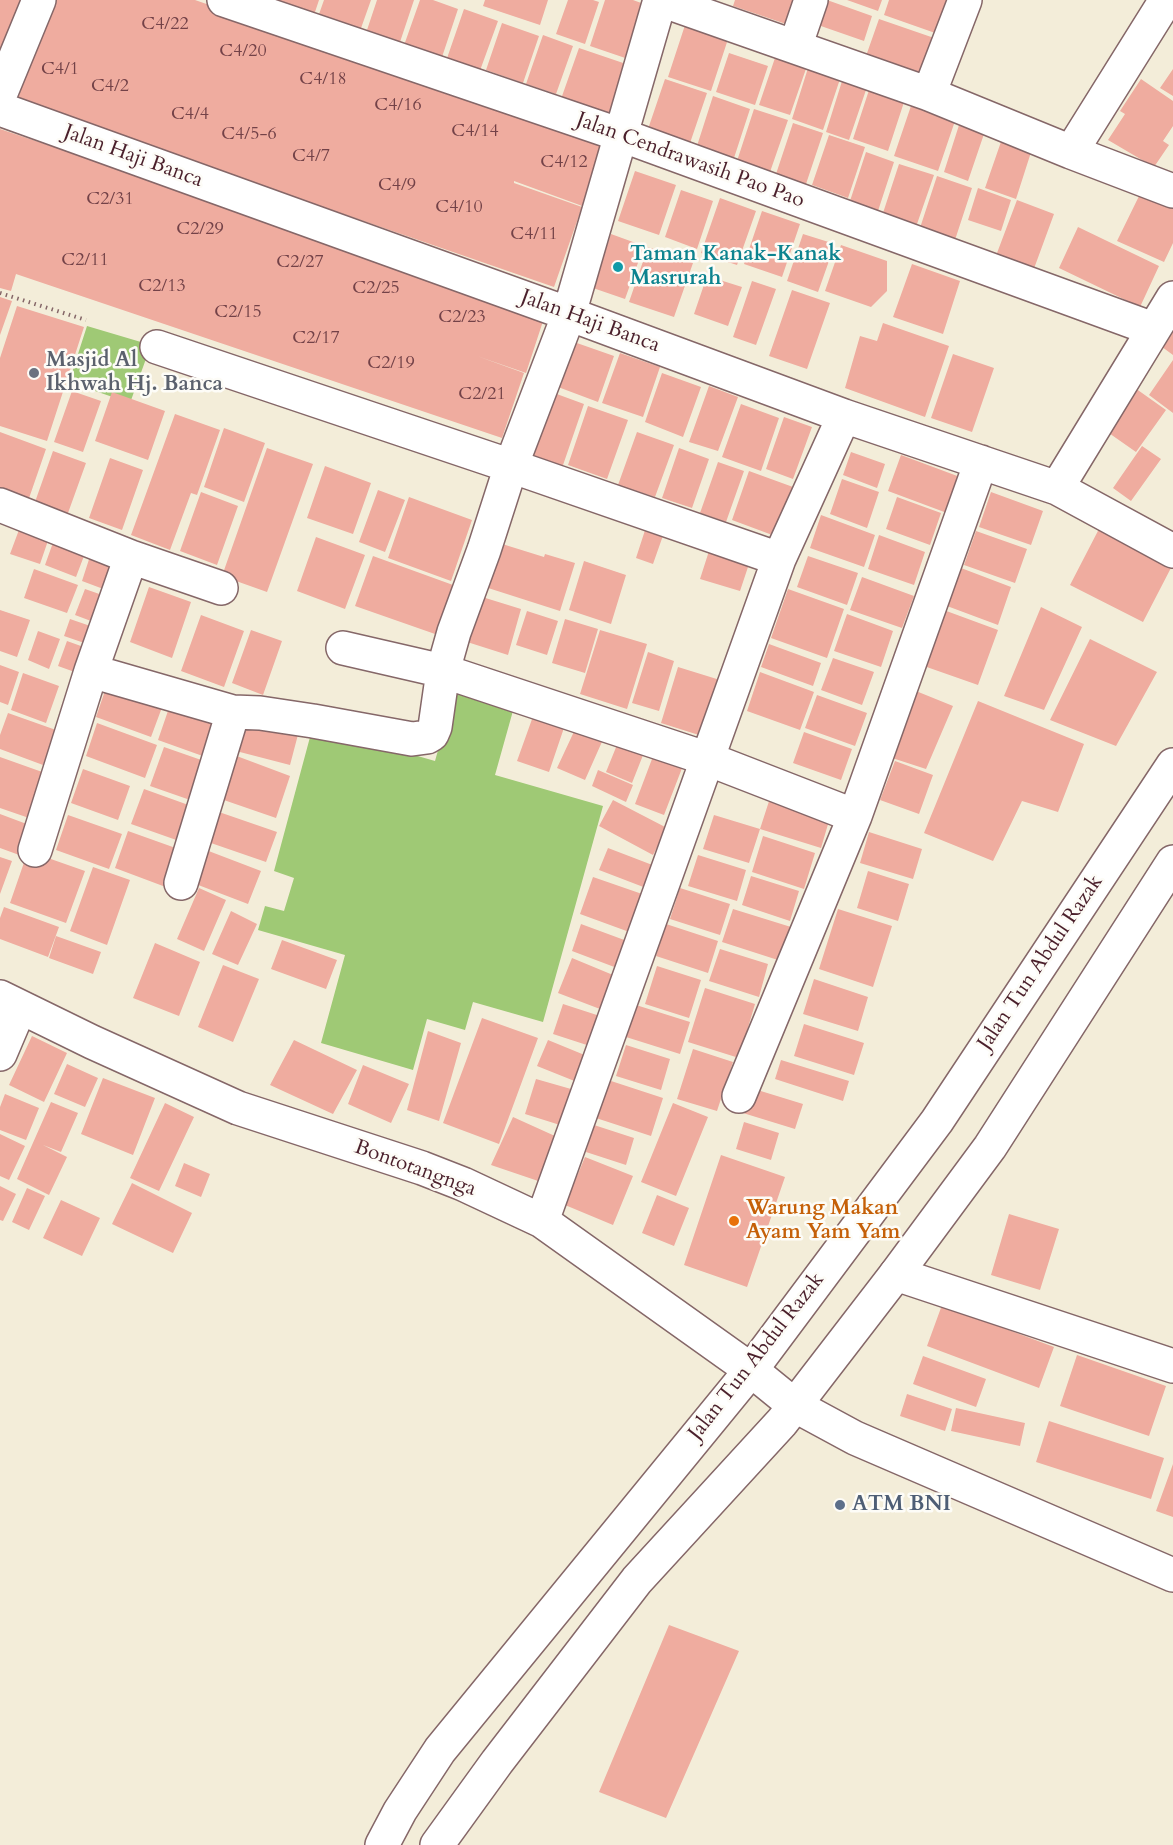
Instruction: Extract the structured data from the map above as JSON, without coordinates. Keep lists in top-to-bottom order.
{
  "streets": {
    "street": [
      "Jalan Haji Banca",
      "Jalan Cendrawasih Pao Pao",
      "Jalan Tun Abdul Razak",
      "Bontotangnga"
    ]
  },
  "crossings": [
    ["Jalan Tun Abdul Razak", "Bontotangnga"]
  ],
  "places": [
    "Taman Kanak-Kanak Masrurah",
    "Masjid Al Ikhwah Hj. Banca",
    "Warung Makan Ayam Yam Yam",
    "ATM BNI"
  ],
  "house_numbers": [
    "C4/22",
    "C4/20",
    "C4/1",
    "C4/18",
    "C4/2",
    "C4/16",
    "C4/4",
    "C4/14",
    "C4/5-6",
    "C4/7",
    "C4/12",
    "C4/9",
    "C2/31",
    "C4/10",
    "C2/29",
    "C4/11",
    "C2/11",
    "C2/27",
    "C2/13",
    "C2/25",
    "C2/15",
    "C2/23",
    "C2/17",
    "C2/19",
    "C2/21"
  ]
}
